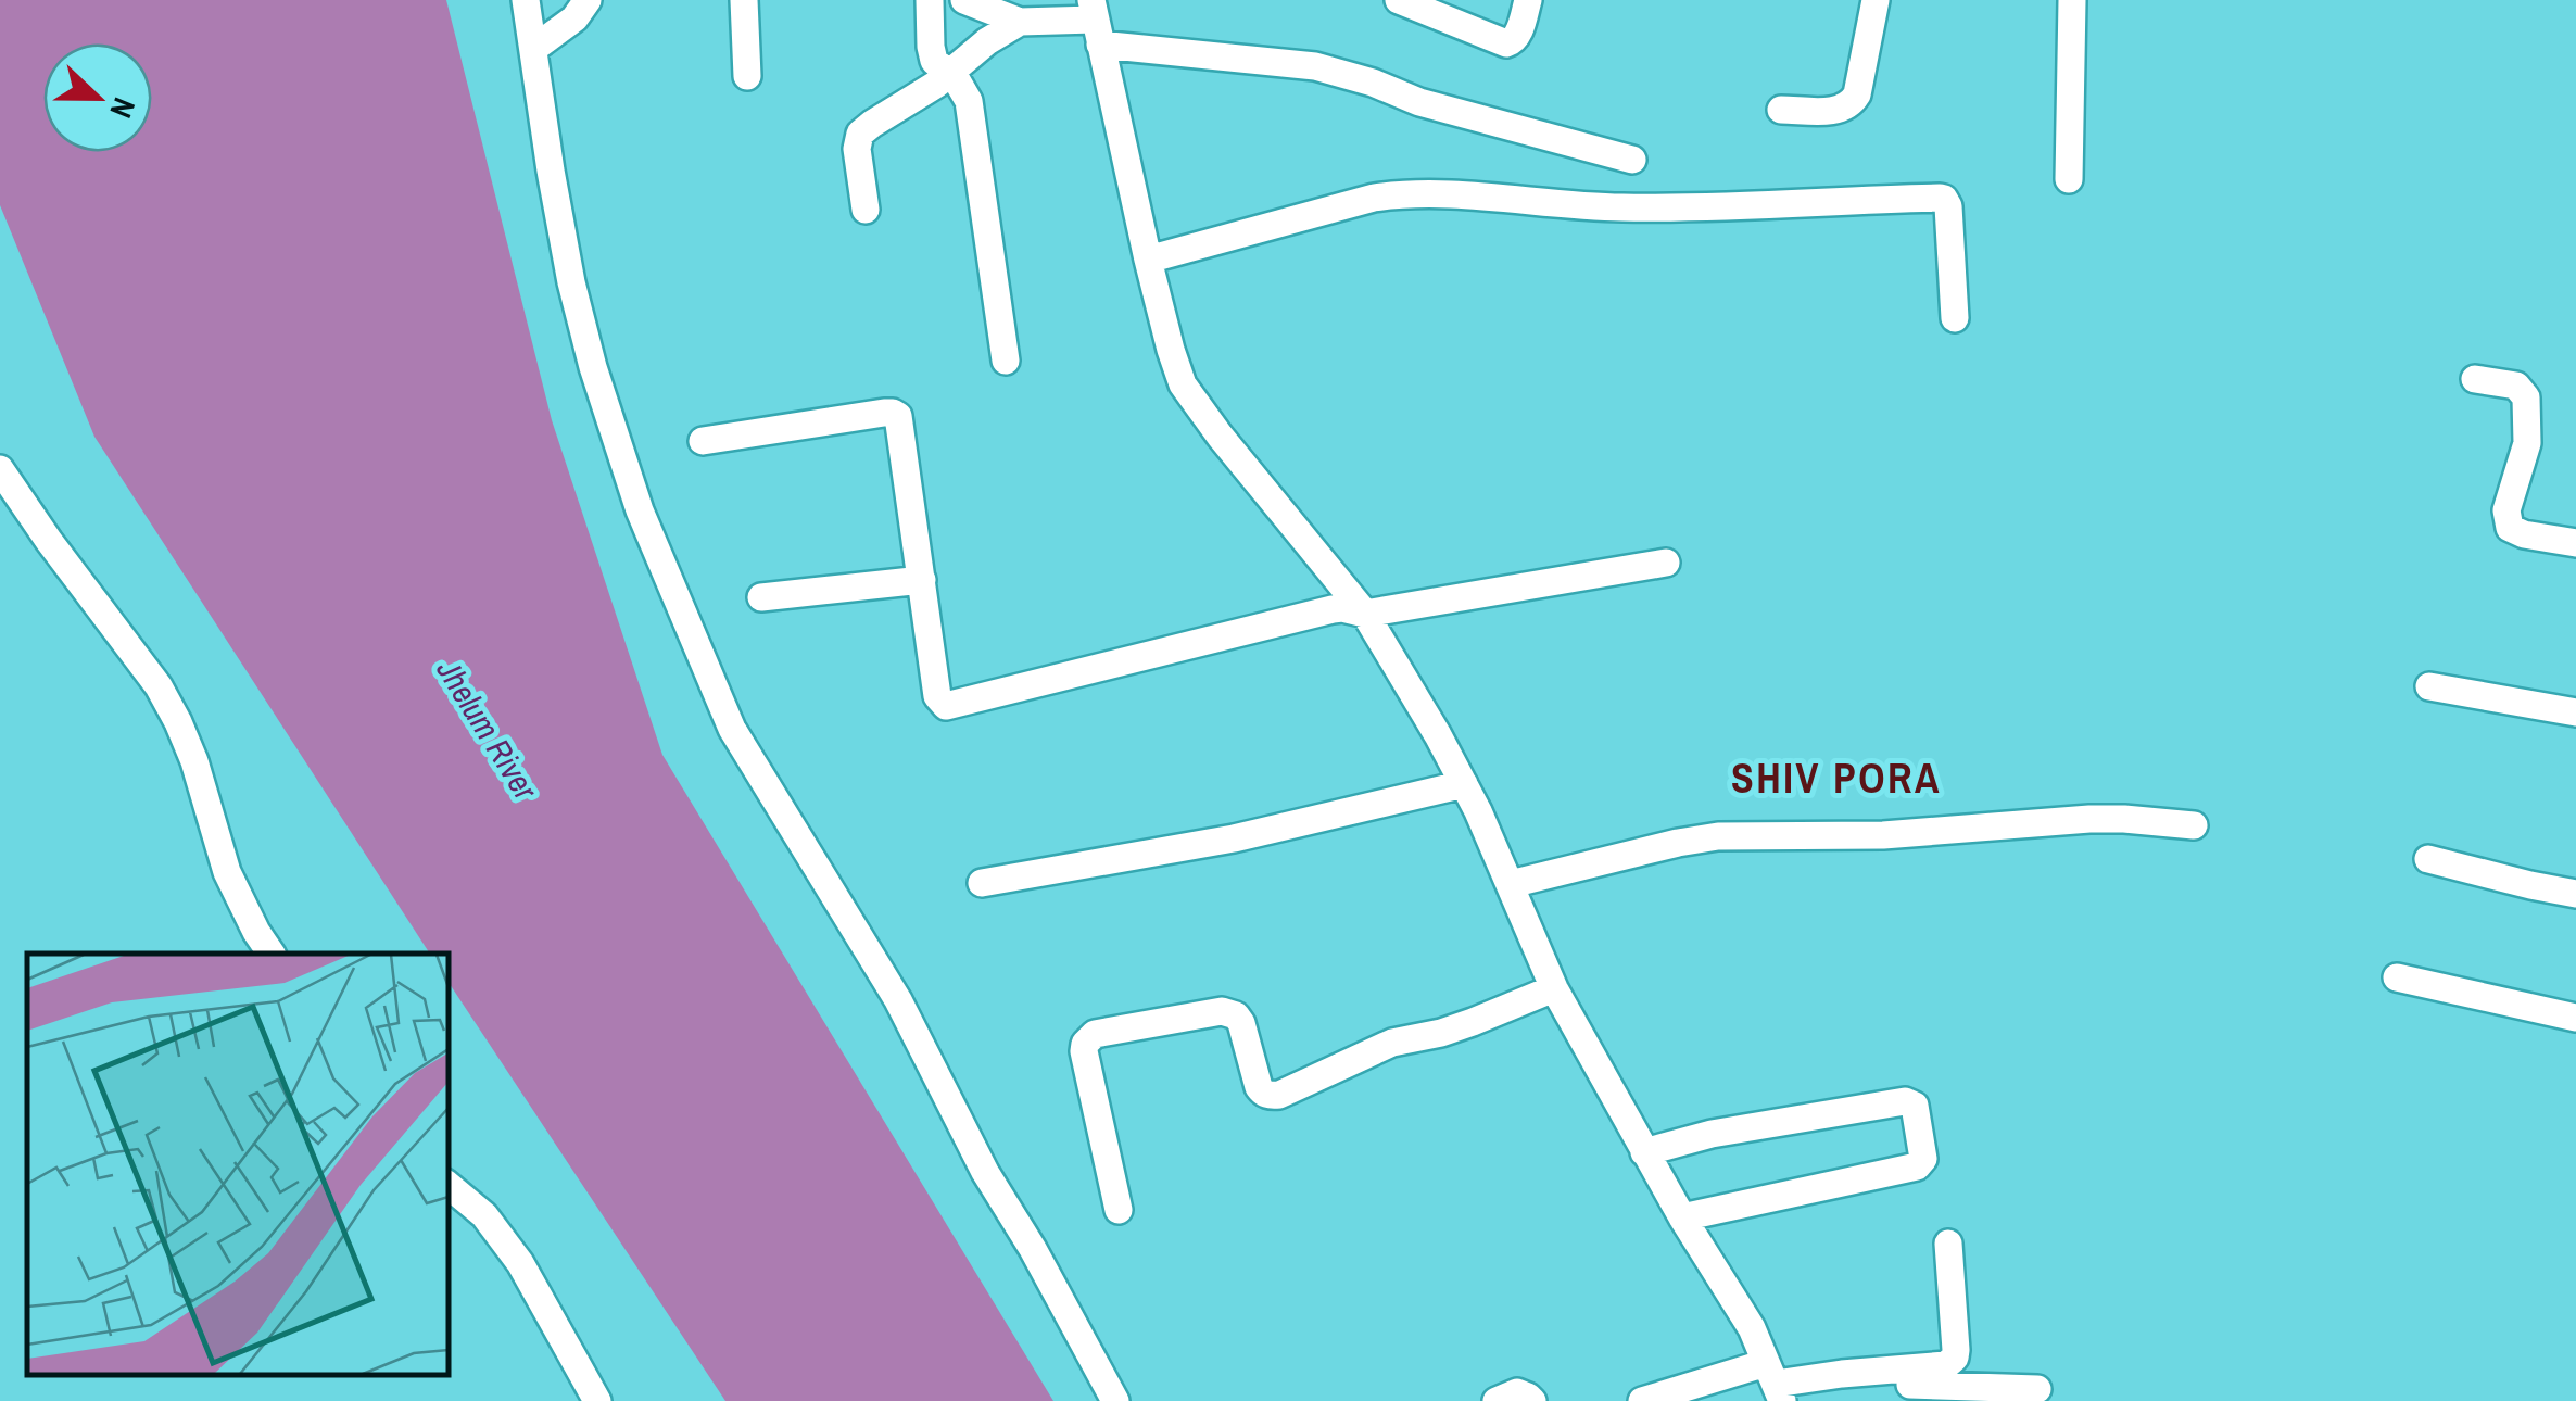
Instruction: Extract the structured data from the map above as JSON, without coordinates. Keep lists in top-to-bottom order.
{
  "districts": ["SHIV PORA"],
  "water": ["Jhelum River"],
  "north": "right"
}
